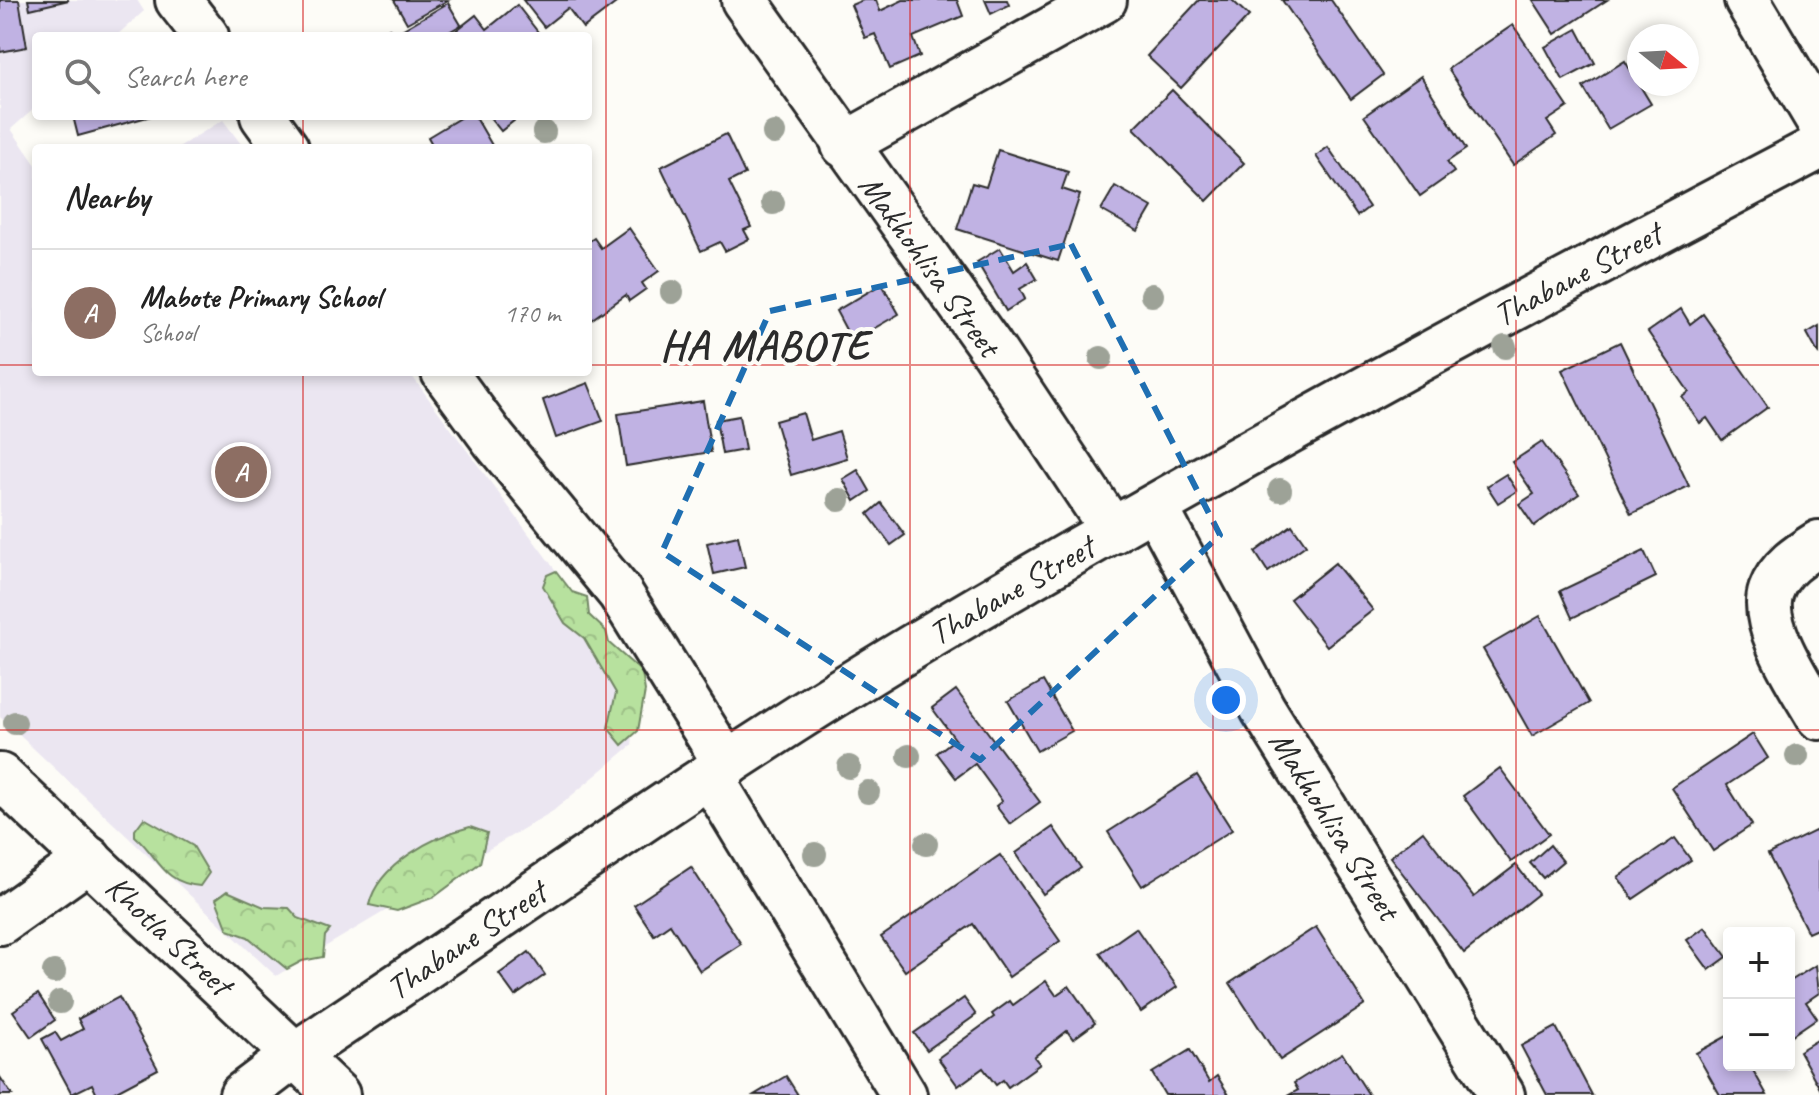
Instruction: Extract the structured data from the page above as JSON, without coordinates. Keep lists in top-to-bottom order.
{
  "streets": {
    "street": ["Makhohlisa Street", "Thabane Street", "Khotla Street"]
  },
  "crossings": [
    ["Makhohlisa Street", "Thabane Street"],
    ["Thabane Street", "Khotla Street"]
  ],
  "districts": ["HA MABOTE"],
  "north": "right",
  "page": {
    "search": "Search here",
    "heading": "Nearby",
    "list": [
      {
        "mark": "A",
        "name": "Mabote Primary School",
        "note": "School",
        "value": "170 m"
      }
    ],
    "pins": "A",
    "map_buttons": ["+", "−"]
  }
}
